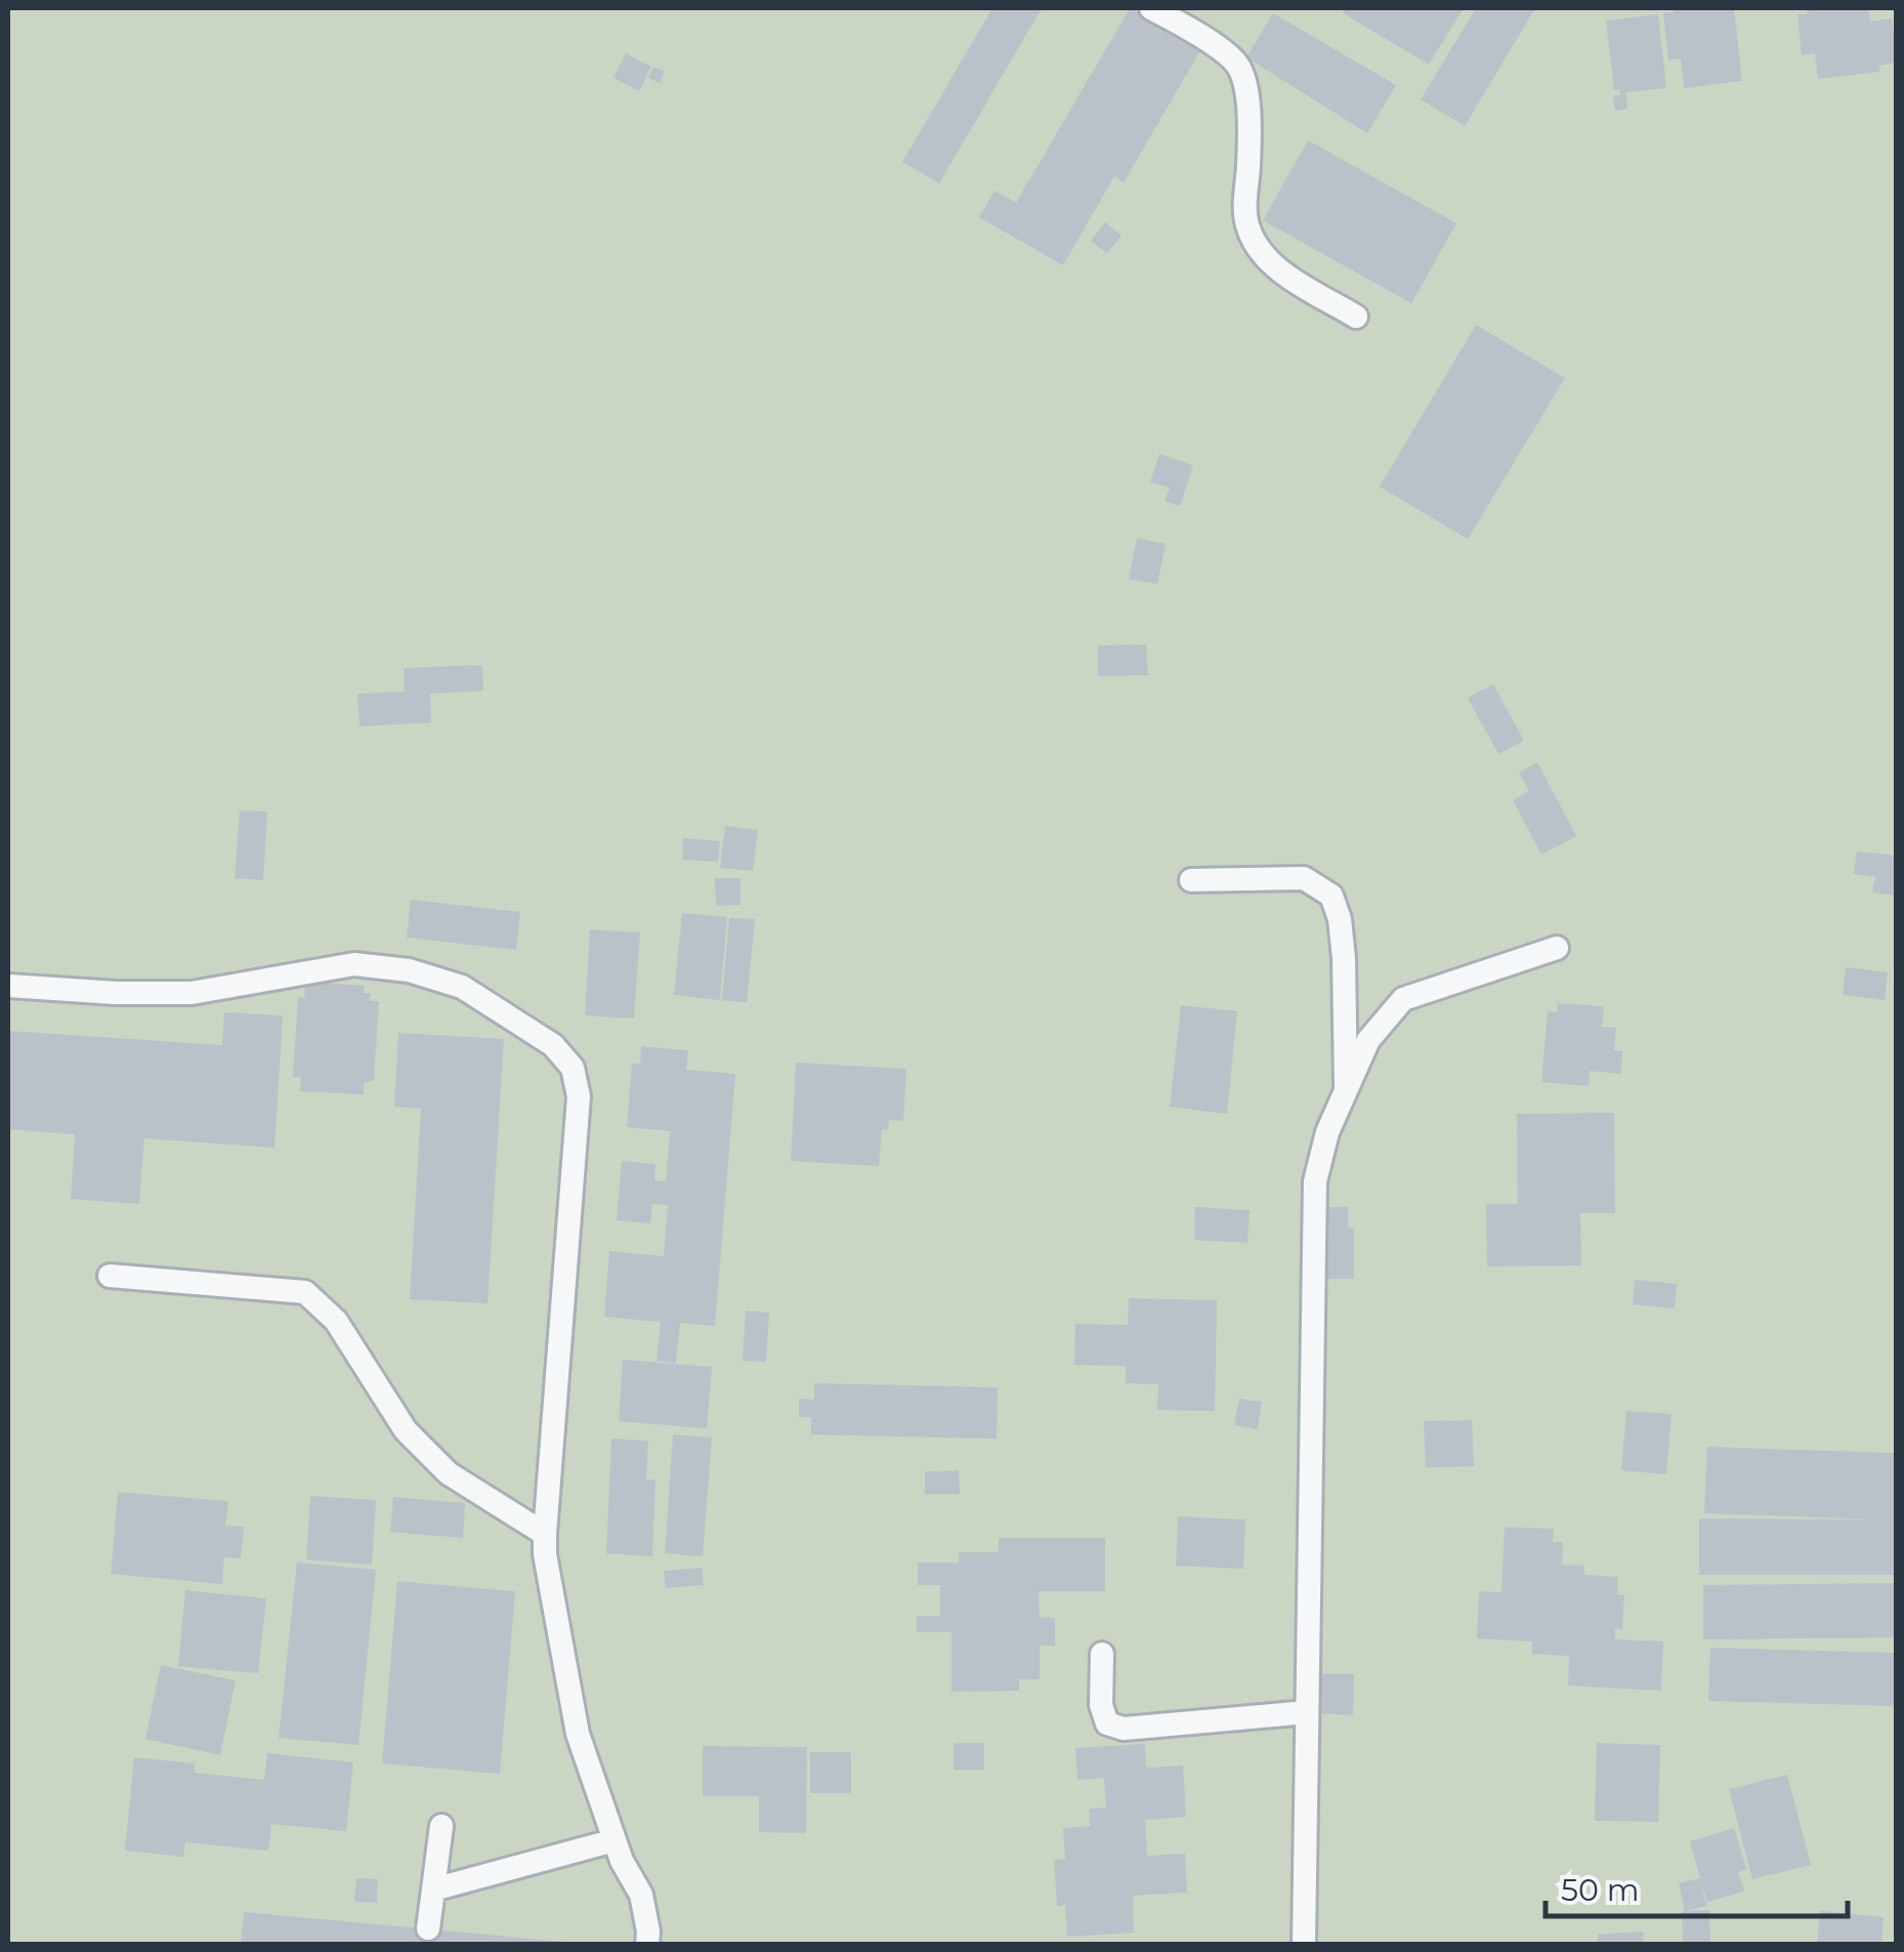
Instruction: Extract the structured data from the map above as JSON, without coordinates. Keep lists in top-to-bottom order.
{
  "scale_bar": "50 m"
}
